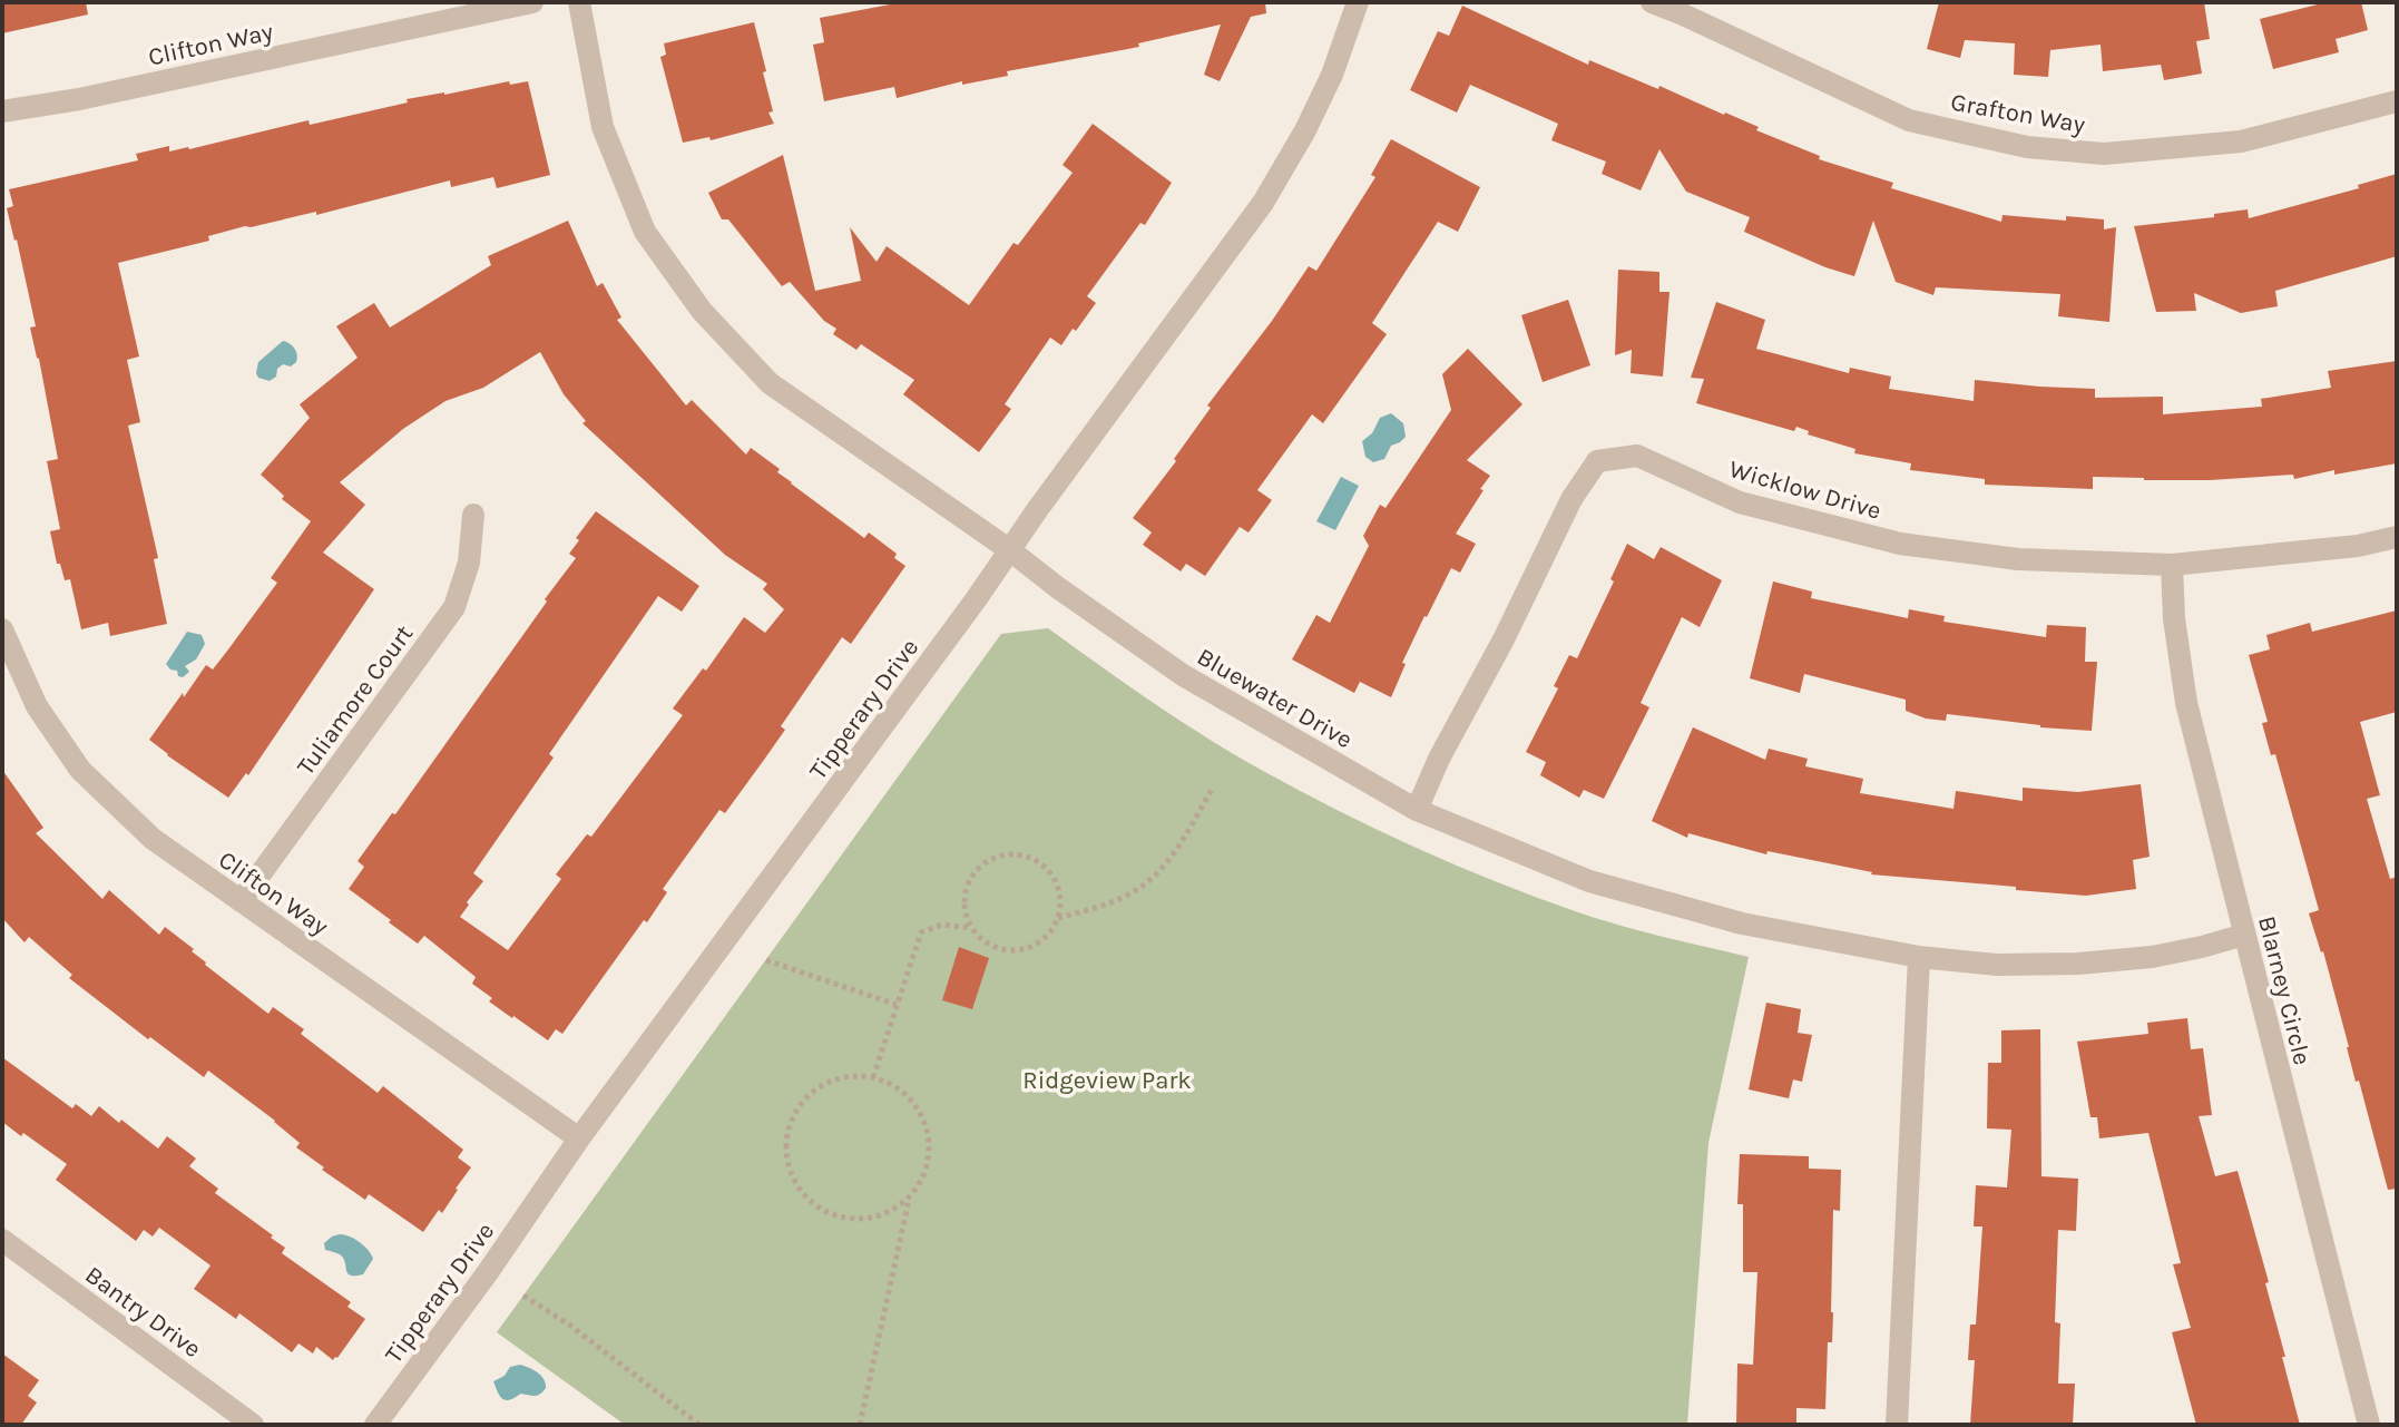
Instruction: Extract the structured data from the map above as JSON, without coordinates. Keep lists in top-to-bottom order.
{
  "streets": {
    "street": [
      "Clifton Way",
      "Grafton Way",
      "Wicklow Drive",
      "Bluewater Drive",
      "Tuliamore Court",
      "Tipperary Drive",
      "Blarney Circle",
      "Bantry Drive"
    ]
  },
  "crossings": [
    ["Clifton Way", "Tuliamore Court"],
    ["Clifton Way", "Tipperary Drive"],
    ["Wicklow Drive", "Bluewater Drive"],
    ["Wicklow Drive", "Blarney Circle"],
    ["Bluewater Drive", "Tipperary Drive"],
    ["Bluewater Drive", "Blarney Circle"]
  ],
  "parks": ["Ridgeview Park"]
}
